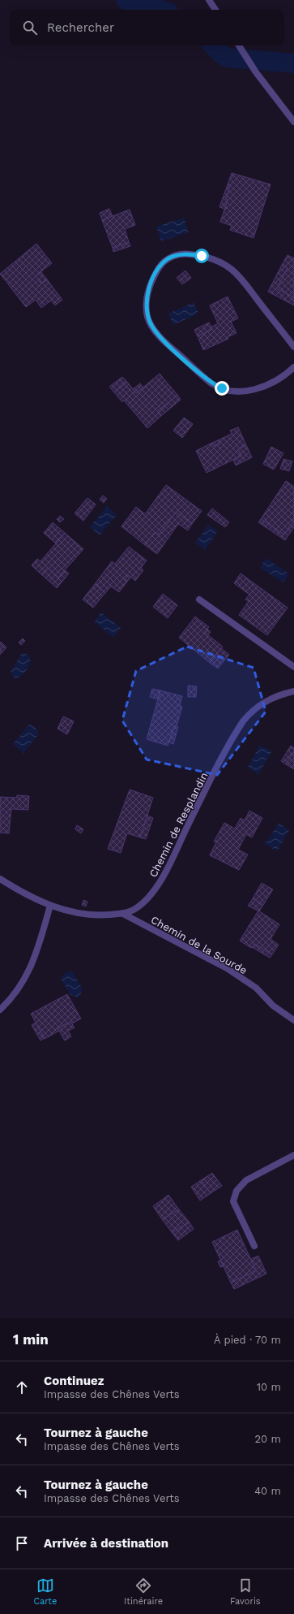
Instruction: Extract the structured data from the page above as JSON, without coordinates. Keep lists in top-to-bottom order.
{
  "streets": {
    "street": ["Chemin de Resplandin", "Chemin de la Sourde"]
  },
  "crossings": [
    ["Chemin de Resplandin", "Chemin de la Sourde"]
  ],
  "page": {
    "search": "Rechercher",
    "heading": ["1 min", "À pied · 70 m"],
    "list": [
      ["Continuez", "Impasse des Chênes Verts", "10 m"],
      ["Tournez à gauche", "Impasse des Chênes Verts", "20 m"],
      ["Tournez à gauche", "Impasse des Chênes Verts", "40 m"],
      "Arrivée à destination"
    ],
    "nav": ["Carte", "Itinéraire", "Favoris"]
  }
}
